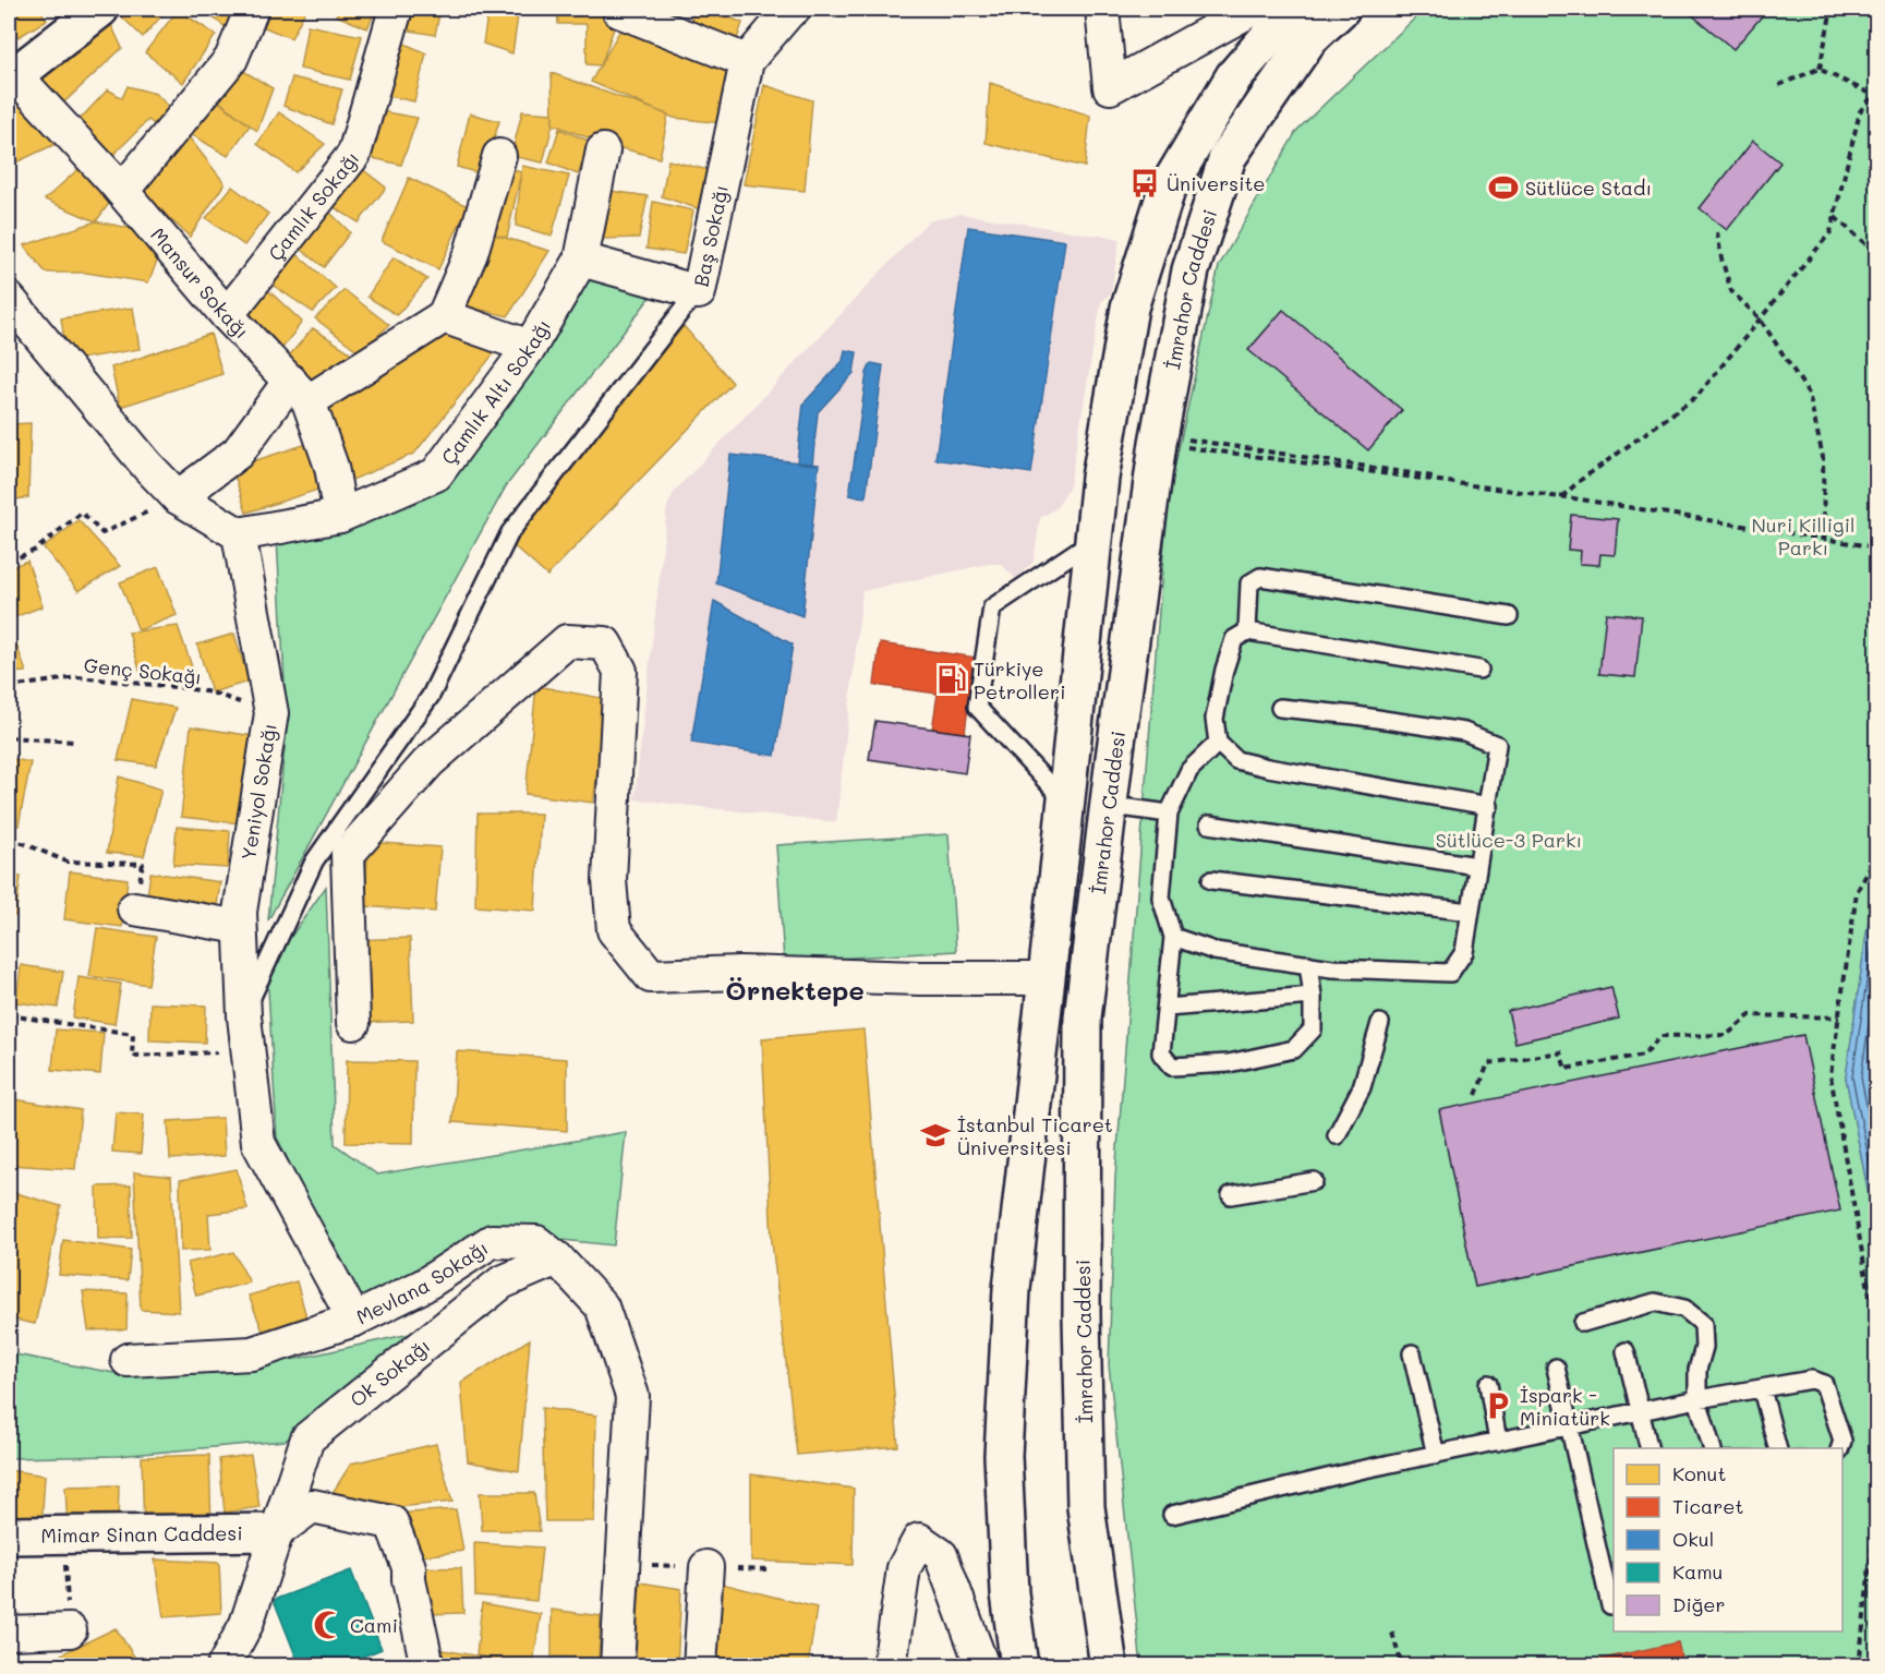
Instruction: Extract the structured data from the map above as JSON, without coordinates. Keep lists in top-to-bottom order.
{
  "streets": {
    "main road": ["İmrahor Caddesi", "Mimar Sinan Caddesi"],
    "street": [
      "Çamlık Sokağı",
      "Baş Sokağı",
      "Mansur Sokağı",
      "Çamlık Altı Sokağı",
      "Yeniyol Sokağı",
      "Mevlana Sokağı",
      "Ok Sokağı"
    ],
    "path": ["Genç Sokağı"]
  },
  "crossings": [
    ["Çamlık Sokağı", "Mansur Sokağı"],
    ["Baş Sokağı", "Çamlık Altı Sokağı"],
    ["Mansur Sokağı", "Çamlık Altı Sokağı"],
    ["Çamlık Altı Sokağı", "Yeniyol Sokağı"],
    ["Genç Sokağı", "Yeniyol Sokağı"],
    ["Yeniyol Sokağı", "Mevlana Sokağı"],
    ["Mevlana Sokağı", "Ok Sokağı"],
    ["Ok Sokağı", "Mimar Sinan Caddesi"]
  ],
  "districts": ["Örnektepe"],
  "parks": ["Nuri Killigil Parkı", "Sütlüce-3 Parkı"],
  "places": {
    "bus stop": ["Üniversite"],
    "sports": ["Sütlüce Stadı"],
    "fuel station": ["Türkiye Petrolleri"],
    "school or university": ["İstanbul Ticaret Üniversitesi"],
    "parking": ["İspark - Miniatürk"],
    "mosque": ["Cami"]
  },
  "legend": [
    "Konut",
    "Ticaret",
    "Okul",
    "Kamu",
    "Diğer"
  ]
}
